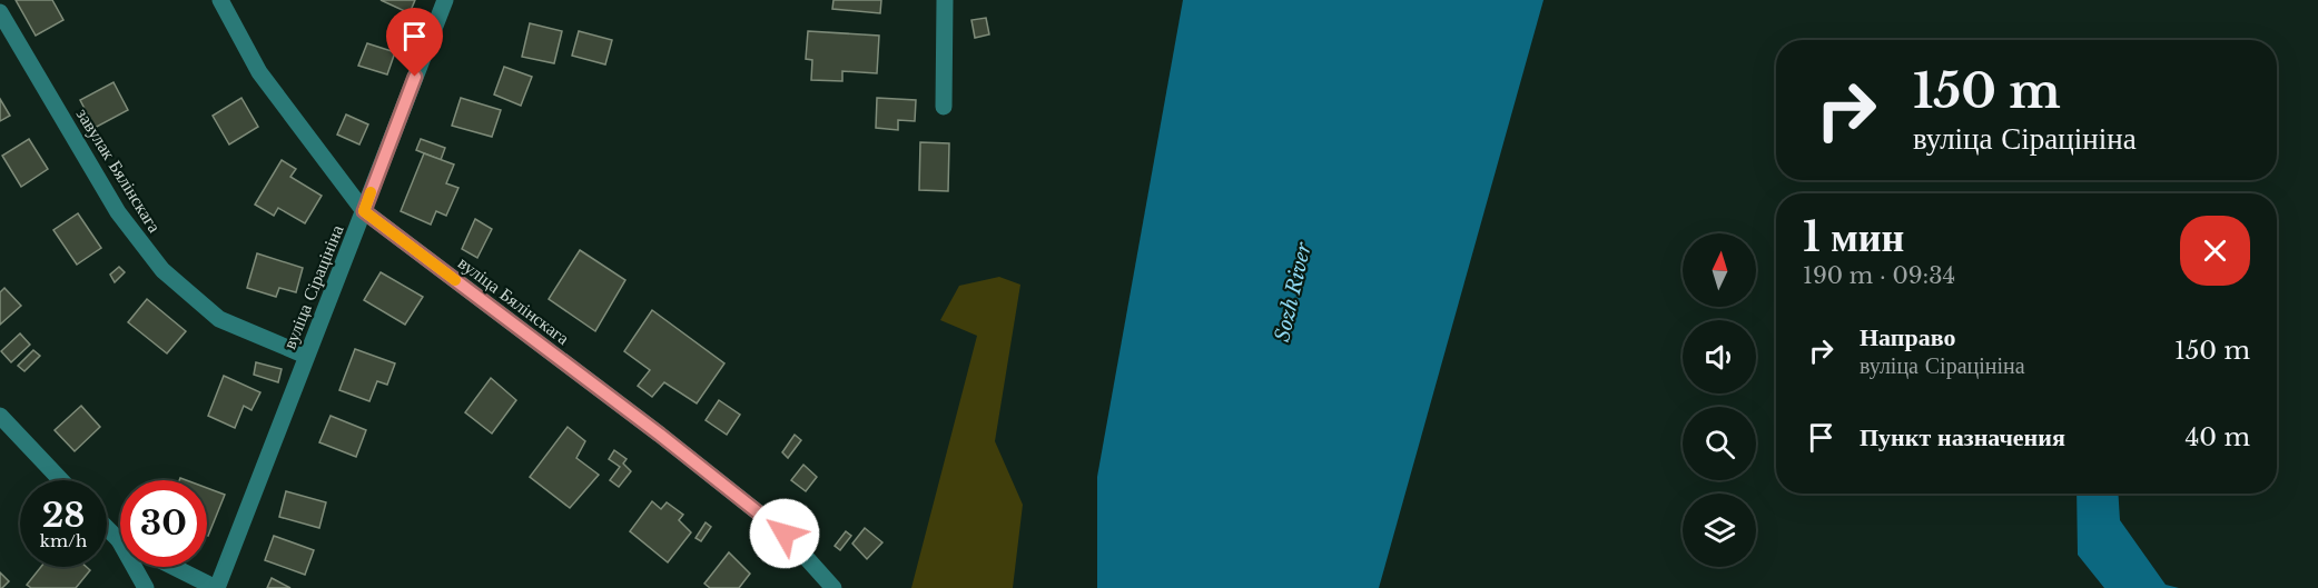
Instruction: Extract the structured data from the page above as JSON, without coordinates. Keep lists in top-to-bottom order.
{
  "streets": {
    "street": ["завулак Бялінскага", "вуліца Сірацініна", "вуліца Бялінскага"]
  },
  "crossings": [
    ["завулак Бялінскага", "вуліца Сірацініна"],
    ["вуліца Сірацініна", "вуліца Бялінскага"]
  ],
  "water": ["Sozh River"],
  "north": "top",
  "page": {
    "turn": ["150 m", "вуліца Сірацініна"],
    "heading": ["1 мин", "190 m · 09:34"],
    "list": [
      {
        "name": "Направо",
        "note": "вуліца Сірацініна",
        "value": "150 m"
      },
      {
        "name": "Пункт назначения",
        "value": "40 m"
      }
    ],
    "speed": "28 km/h",
    "limit": "30"
  }
}
